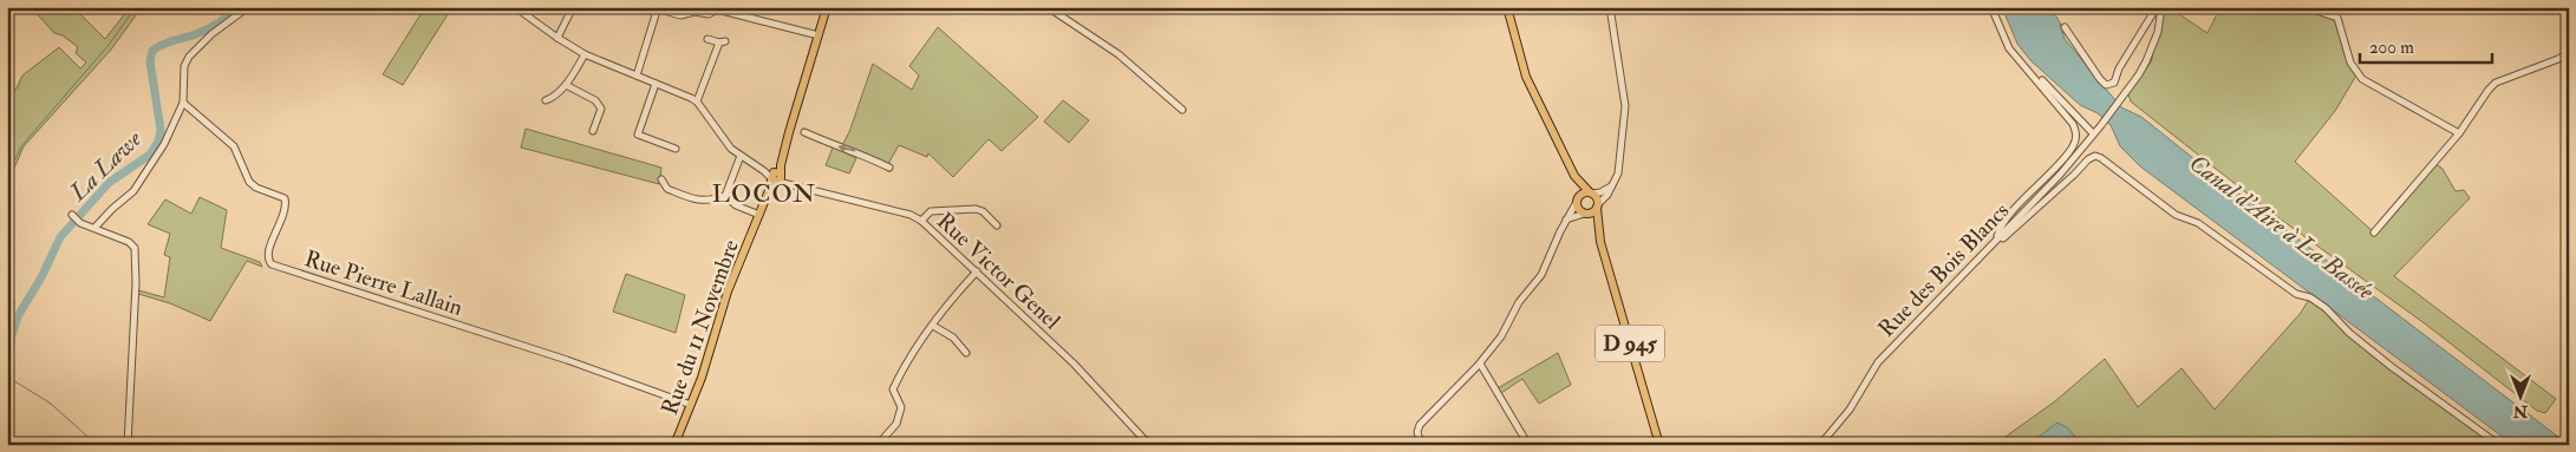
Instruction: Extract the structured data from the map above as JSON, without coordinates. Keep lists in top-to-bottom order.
{
  "streets": {
    "main road": ["Rue du 11 Novembre", "D 945"],
    "street": ["Rue des Bois Blancs", "Rue Victor Genel", "Rue Pierre Lallain"]
  },
  "crossings": [
    ["Rue Victor Genel", "Rue du 11 Novembre"],
    ["Rue Pierre Lallain", "Rue du 11 Novembre"]
  ],
  "districts": ["LOCON"],
  "water": ["La Lawe", "Canal d'Aire à La Bassée"],
  "scale_bar": "200 m",
  "north": "bottom"
}
